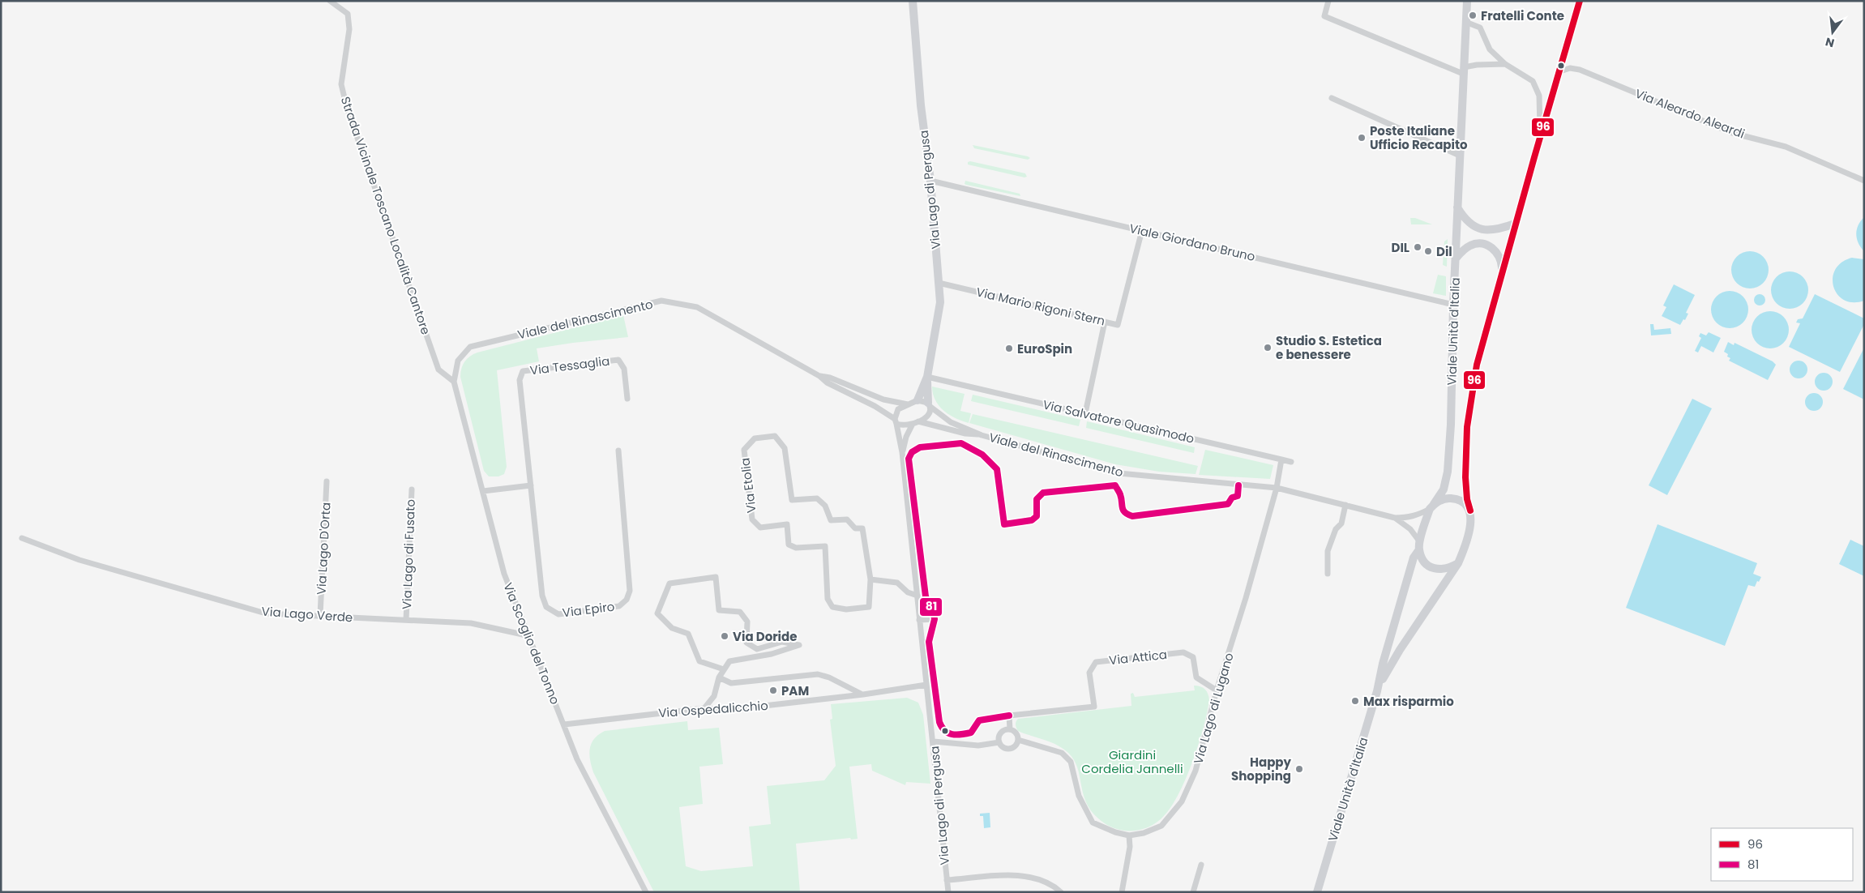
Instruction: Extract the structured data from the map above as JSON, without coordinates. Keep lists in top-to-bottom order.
{
  "streets": {
    "main road": ["Via Lago di Pergusa", "Viale Unità d'Italia"],
    "street": [
      "Via Aleardo Aleardi",
      "Strada Vicinale Toscano Località Cantore",
      "Viale Giordano Bruno",
      "Via Mario Rigoni Stern",
      "Viale del Rinascimento",
      "Via Tessaglia",
      "Via Salvatore Quasìmodo",
      "Via Etolia",
      "Via Lago D'Orta",
      "Via Lago di Fusato",
      "Via Epiro",
      "Via Lago Verde",
      "Via Scoglio del Tonno",
      "Via Attica",
      "Via Lago di Lugano",
      "Via Ospedalicchio"
    ]
  },
  "crossings": [
    ["Via Aleardo Aleardi", "Viale Unità d'Italia"],
    ["Via Lago di Pergusa", "Viale Giordano Bruno"],
    ["Via Lago di Pergusa", "Via Mario Rigoni Stern"],
    ["Via Lago di Pergusa", "Viale del Rinascimento"],
    ["Via Lago di Pergusa", "Via Salvatore Quasìmodo"],
    ["Via Lago di Pergusa", "Via Ospedalicchio"],
    ["Strada Vicinale Toscano Località Cantore", "Viale del Rinascimento"],
    ["Strada Vicinale Toscano Località Cantore", "Via Scoglio del Tonno"],
    ["Viale Giordano Bruno", "Via Mario Rigoni Stern"],
    ["Viale Giordano Bruno", "Viale Unità d'Italia"],
    ["Viale del Rinascimento", "Viale Unità d'Italia"],
    ["Viale del Rinascimento", "Via Scoglio del Tonno"],
    ["Viale del Rinascimento", "Via Lago di Lugano"],
    ["Via Tessaglia", "Via Epiro"],
    ["Via Lago D'Orta", "Via Lago Verde"],
    ["Via Lago di Fusato", "Via Lago Verde"],
    ["Via Lago Verde", "Via Scoglio del Tonno"],
    ["Via Scoglio del Tonno", "Via Ospedalicchio"],
    ["Via Attica", "Via Lago di Lugano"]
  ],
  "parks": ["Giardini Cordelia Jannelli"],
  "places": [
    "Fratelli Conte",
    "Poste Italiane Ufficio Recapito",
    "DIL",
    "Dil",
    "Studio S. Estetica e benessere",
    "EuroSpin",
    "Via Doride",
    "PAM",
    "Max risparmio",
    "Happy Shopping"
  ],
  "lines": ["transit line 96", "transit line 81"],
  "legend": ["96", "81"],
  "north": "bottom"
}
